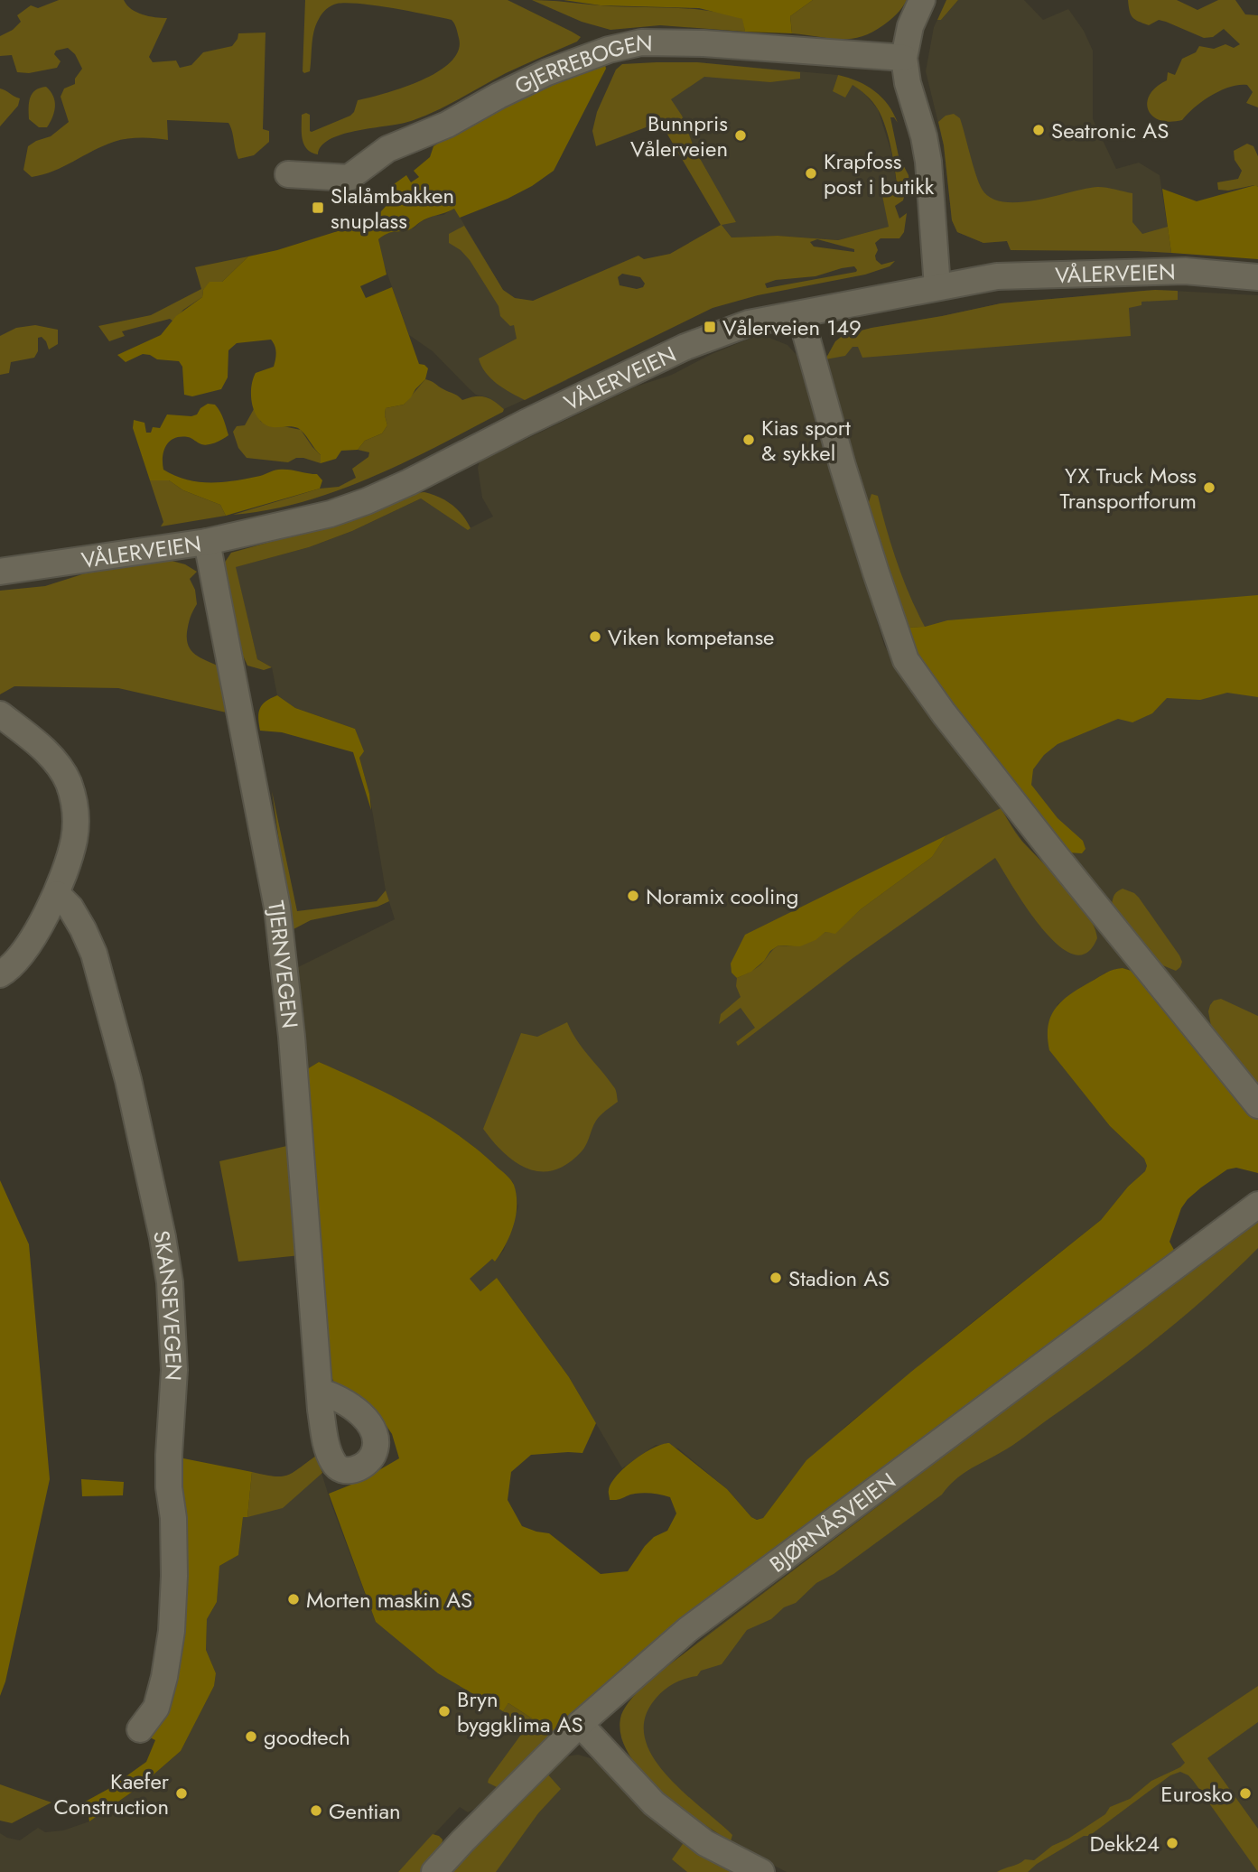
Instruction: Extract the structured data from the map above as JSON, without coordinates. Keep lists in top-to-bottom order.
{
  "streets": {
    "street": [
      "GJERREBOGEN",
      "VÅLERVEIEN",
      "TJERNVEGEN",
      "SKANSEVEGEN",
      "BJØRNÅSVEIEN"
    ]
  },
  "crossings": [
    ["VÅLERVEIEN", "TJERNVEGEN"]
  ],
  "places": {
    "other": [
      "Seatronic AS",
      "Bunnpris Vålerveien",
      "Krapfoss post i butikk",
      "Kias sport & sykkel",
      "YX Truck Moss Transportforum",
      "Viken kompetanse",
      "Noramix cooling",
      "Stadion AS",
      "Morten maskin AS",
      "Bryn byggklima AS",
      "goodtech",
      "Kaefer Construction",
      "Eurosko",
      "Gentian",
      "Dekk24"
    ],
    "transit": ["Slalåmbakken snuplass", "Vålerveien 149"]
  }
}
